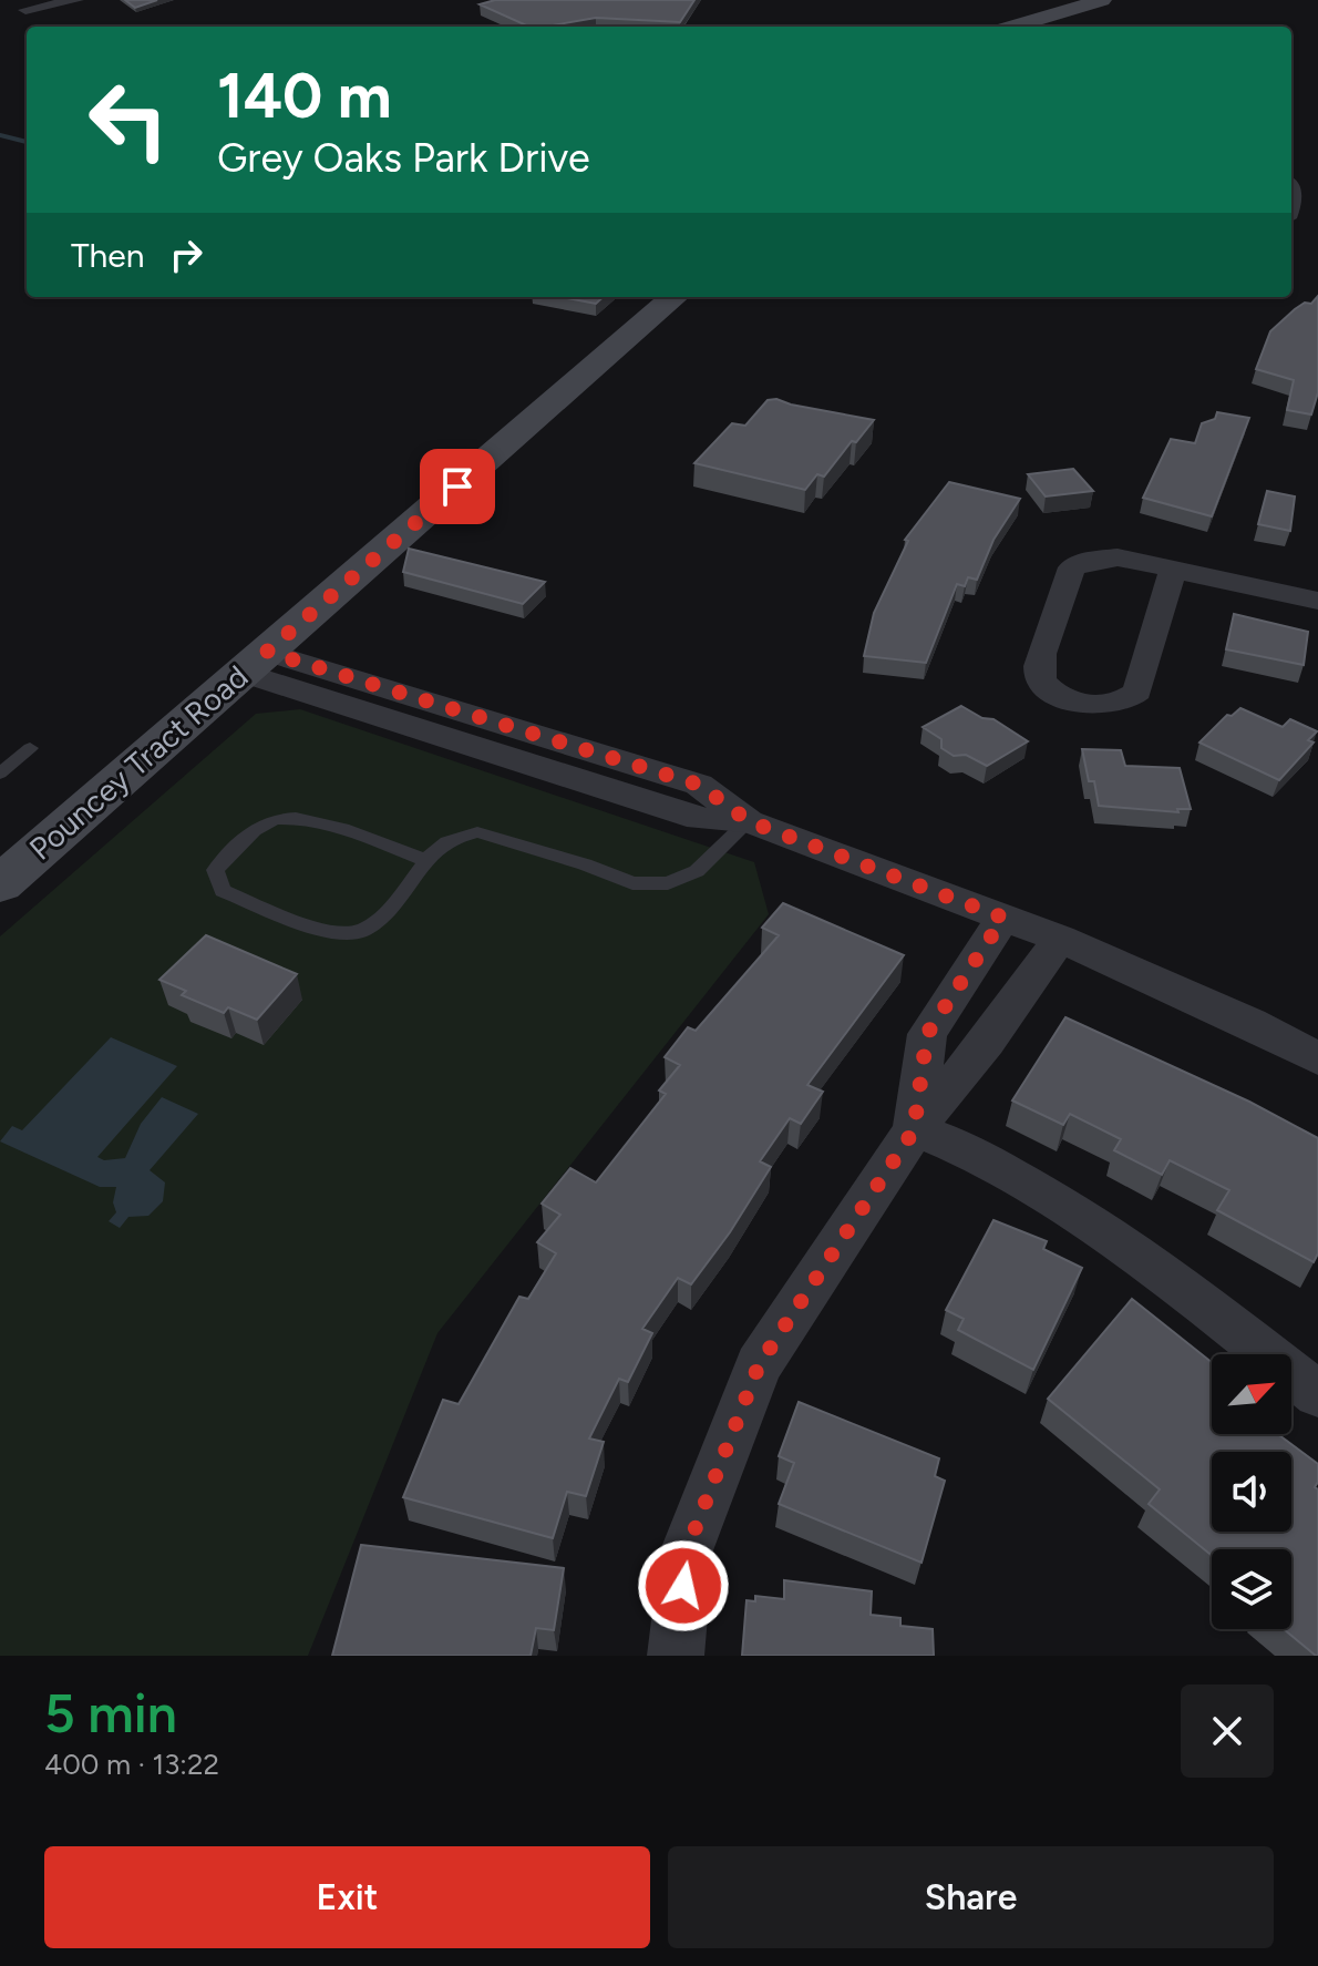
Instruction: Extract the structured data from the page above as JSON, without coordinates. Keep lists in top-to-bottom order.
{
  "streets": {
    "main road": ["Pouncey Tract Road"]
  },
  "north": "top right",
  "page": {
    "turn": ["140 m", "Grey Oaks Park Drive"],
    "then": "Then",
    "heading": ["5 min", "400 m · 13:22"],
    "buttons": ["Exit", "Share"]
  }
}
